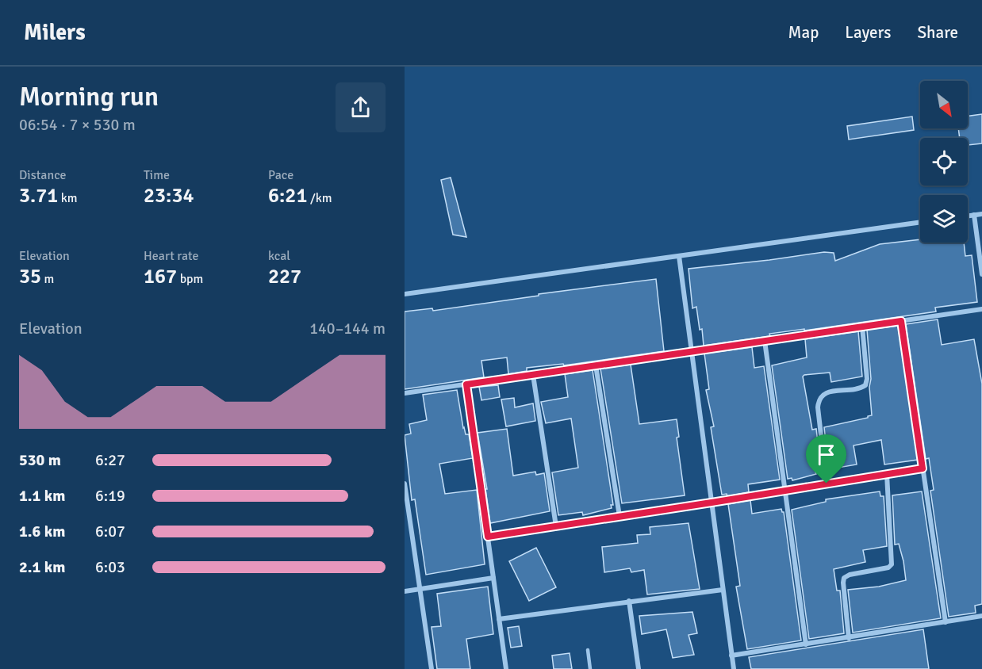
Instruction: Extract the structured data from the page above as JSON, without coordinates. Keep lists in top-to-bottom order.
{
  "north": "bottom right",
  "page": {
    "header": "Milers",
    "nav": ["Map", "Layers", "Share"],
    "heading": ["Morning run", "06:54 · 7 × 530 m"],
    "stats": [
      ["Distance", "3.71 km"],
      ["Time", "23:34"],
      ["Pace", "6:21 /km"],
      ["Elevation", "35 m"],
      ["Heart rate", "167 bpm"],
      ["kcal", "227"]
    ],
    "chart": ["Elevation", "140–144 m"],
    "list": [
      {
        "name": "530 m",
        "note": "6:27"
      },
      {
        "name": "1.1 km",
        "note": "6:19"
      },
      {
        "name": "1.6 km",
        "note": "6:07"
      },
      {
        "name": "2.1 km",
        "note": "6:03"
      }
    ]
  }
}
